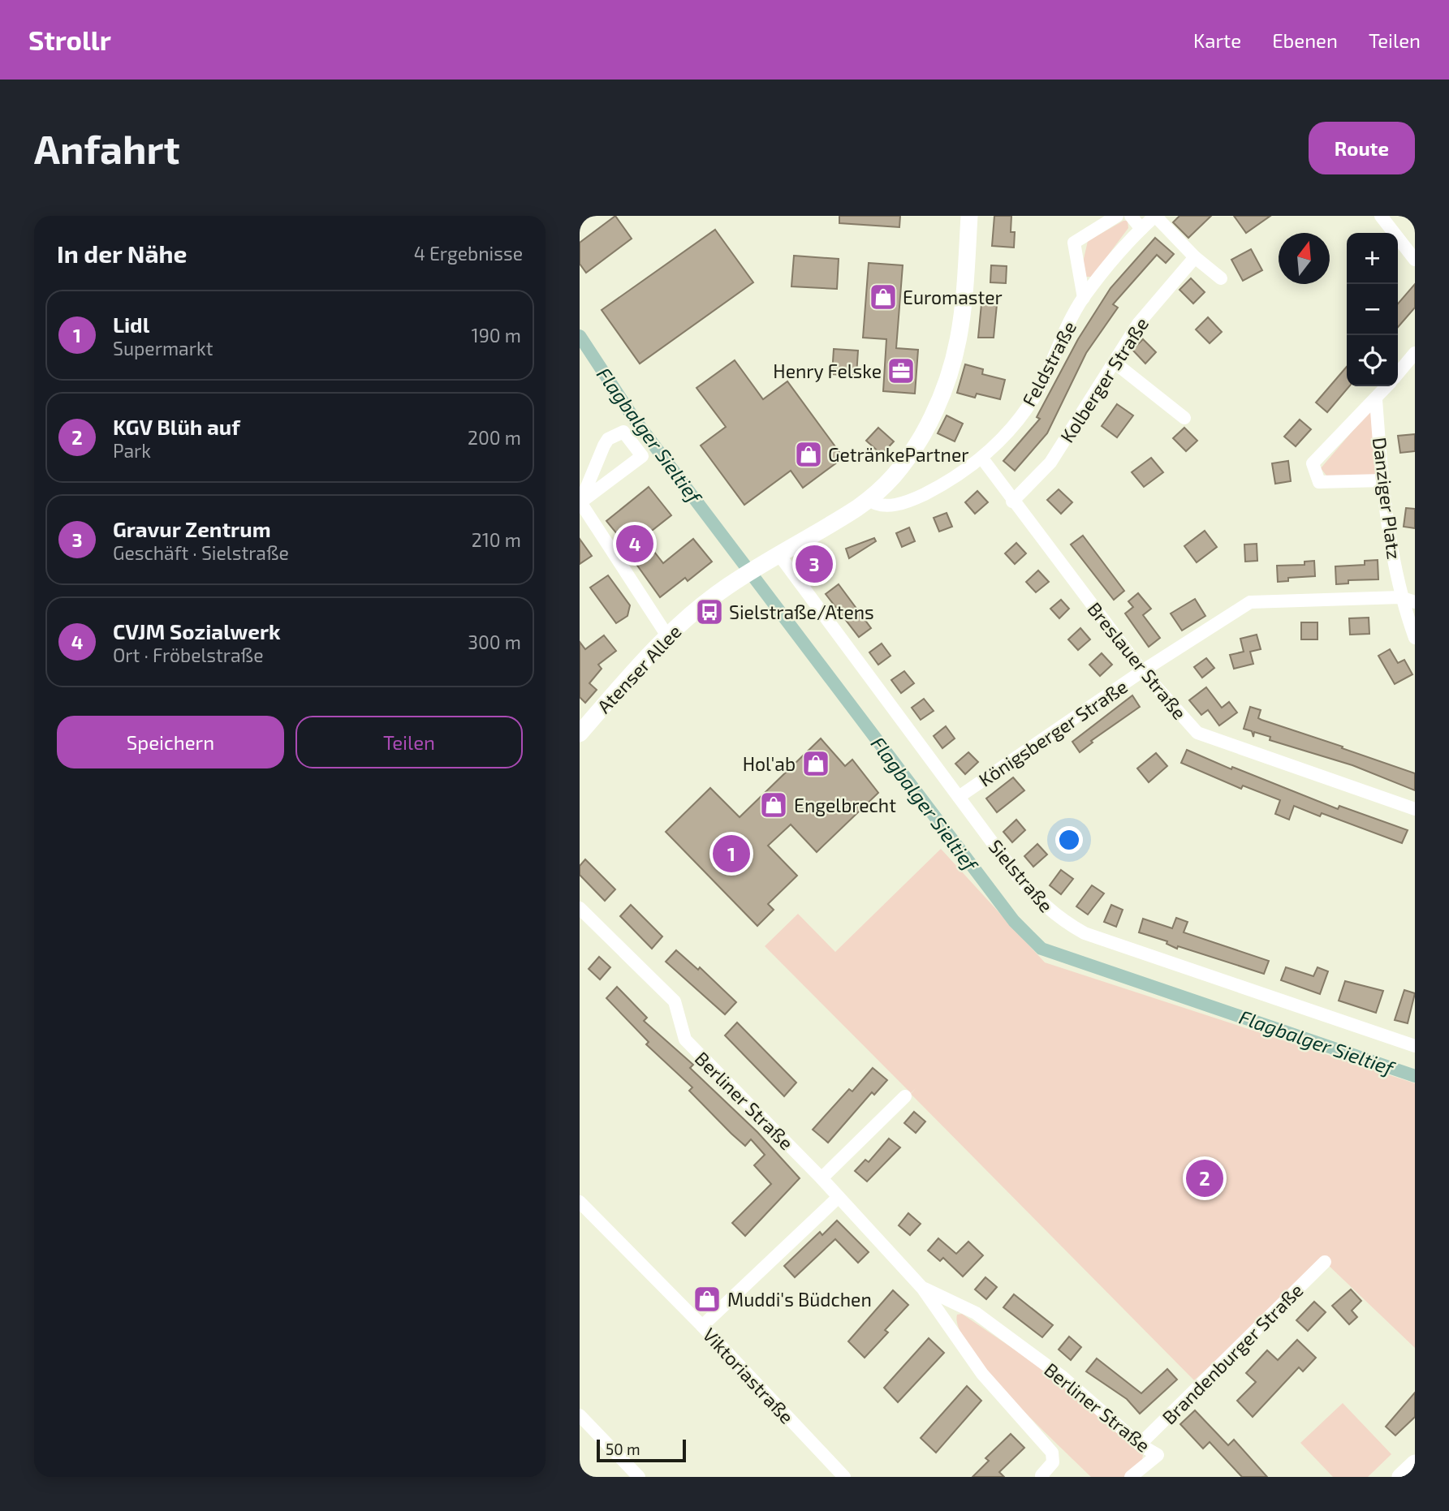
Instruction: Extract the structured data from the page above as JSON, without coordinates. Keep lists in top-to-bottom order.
{
  "streets": {
    "street": [
      "Feldstraße",
      "Kolberger Straße",
      "Danziger Platz",
      "Breslauer Straße",
      "Atenser Allee",
      "Königsberger Straße",
      "Sielstraße",
      "Berliner Straße",
      "Brandenburger Straße",
      "Viktoriastraße"
    ]
  },
  "crossings": [
    ["Feldstraße", "Breslauer Straße"],
    ["Feldstraße", "Atenser Allee"],
    ["Kolberger Straße", "Breslauer Straße"],
    ["Danziger Platz", "Königsberger Straße"],
    ["Breslauer Straße", "Königsberger Straße"],
    ["Atenser Allee", "Sielstraße"],
    ["Königsberger Straße", "Sielstraße"],
    ["Berliner Straße", "Brandenburger Straße"]
  ],
  "water": ["Flagbalger Sieltief"],
  "places": {
    "shop": [
      "Euromaster",
      "GetränkePartner",
      "Hol'ab",
      "Engelbrecht",
      "Muddi's Büdchen"
    ],
    "office": ["Henry Felske"],
    "bus stop": ["Sielstraße/Atens"]
  },
  "scale_bar": "50 m",
  "north": "top",
  "page": {
    "header": "Strollr",
    "nav": ["Karte", "Ebenen", "Teilen"],
    "buttons": [
      "Route",
      ["Speichern", "Teilen"]
    ],
    "title": "Anfahrt",
    "heading": ["In der Nähe", "4 Ergebnisse"],
    "map_buttons": ["+", "−"],
    "list": [
      {
        "mark": "1",
        "name": "Lidl",
        "note": "Supermarkt",
        "value": "190 m"
      },
      {
        "mark": "2",
        "name": "KGV Blüh auf",
        "note": "Park",
        "value": "200 m"
      },
      {
        "mark": "3",
        "name": "Gravur Zentrum",
        "note": "Geschäft · Sielstraße",
        "value": "210 m"
      },
      {
        "mark": "4",
        "name": "CVJM Sozialwerk",
        "note": "Ort · Fröbelstraße",
        "value": "300 m"
      }
    ],
    "pins": [
      "4",
      "3",
      "1",
      "2"
    ],
    "scale": "50 m"
  }
}
